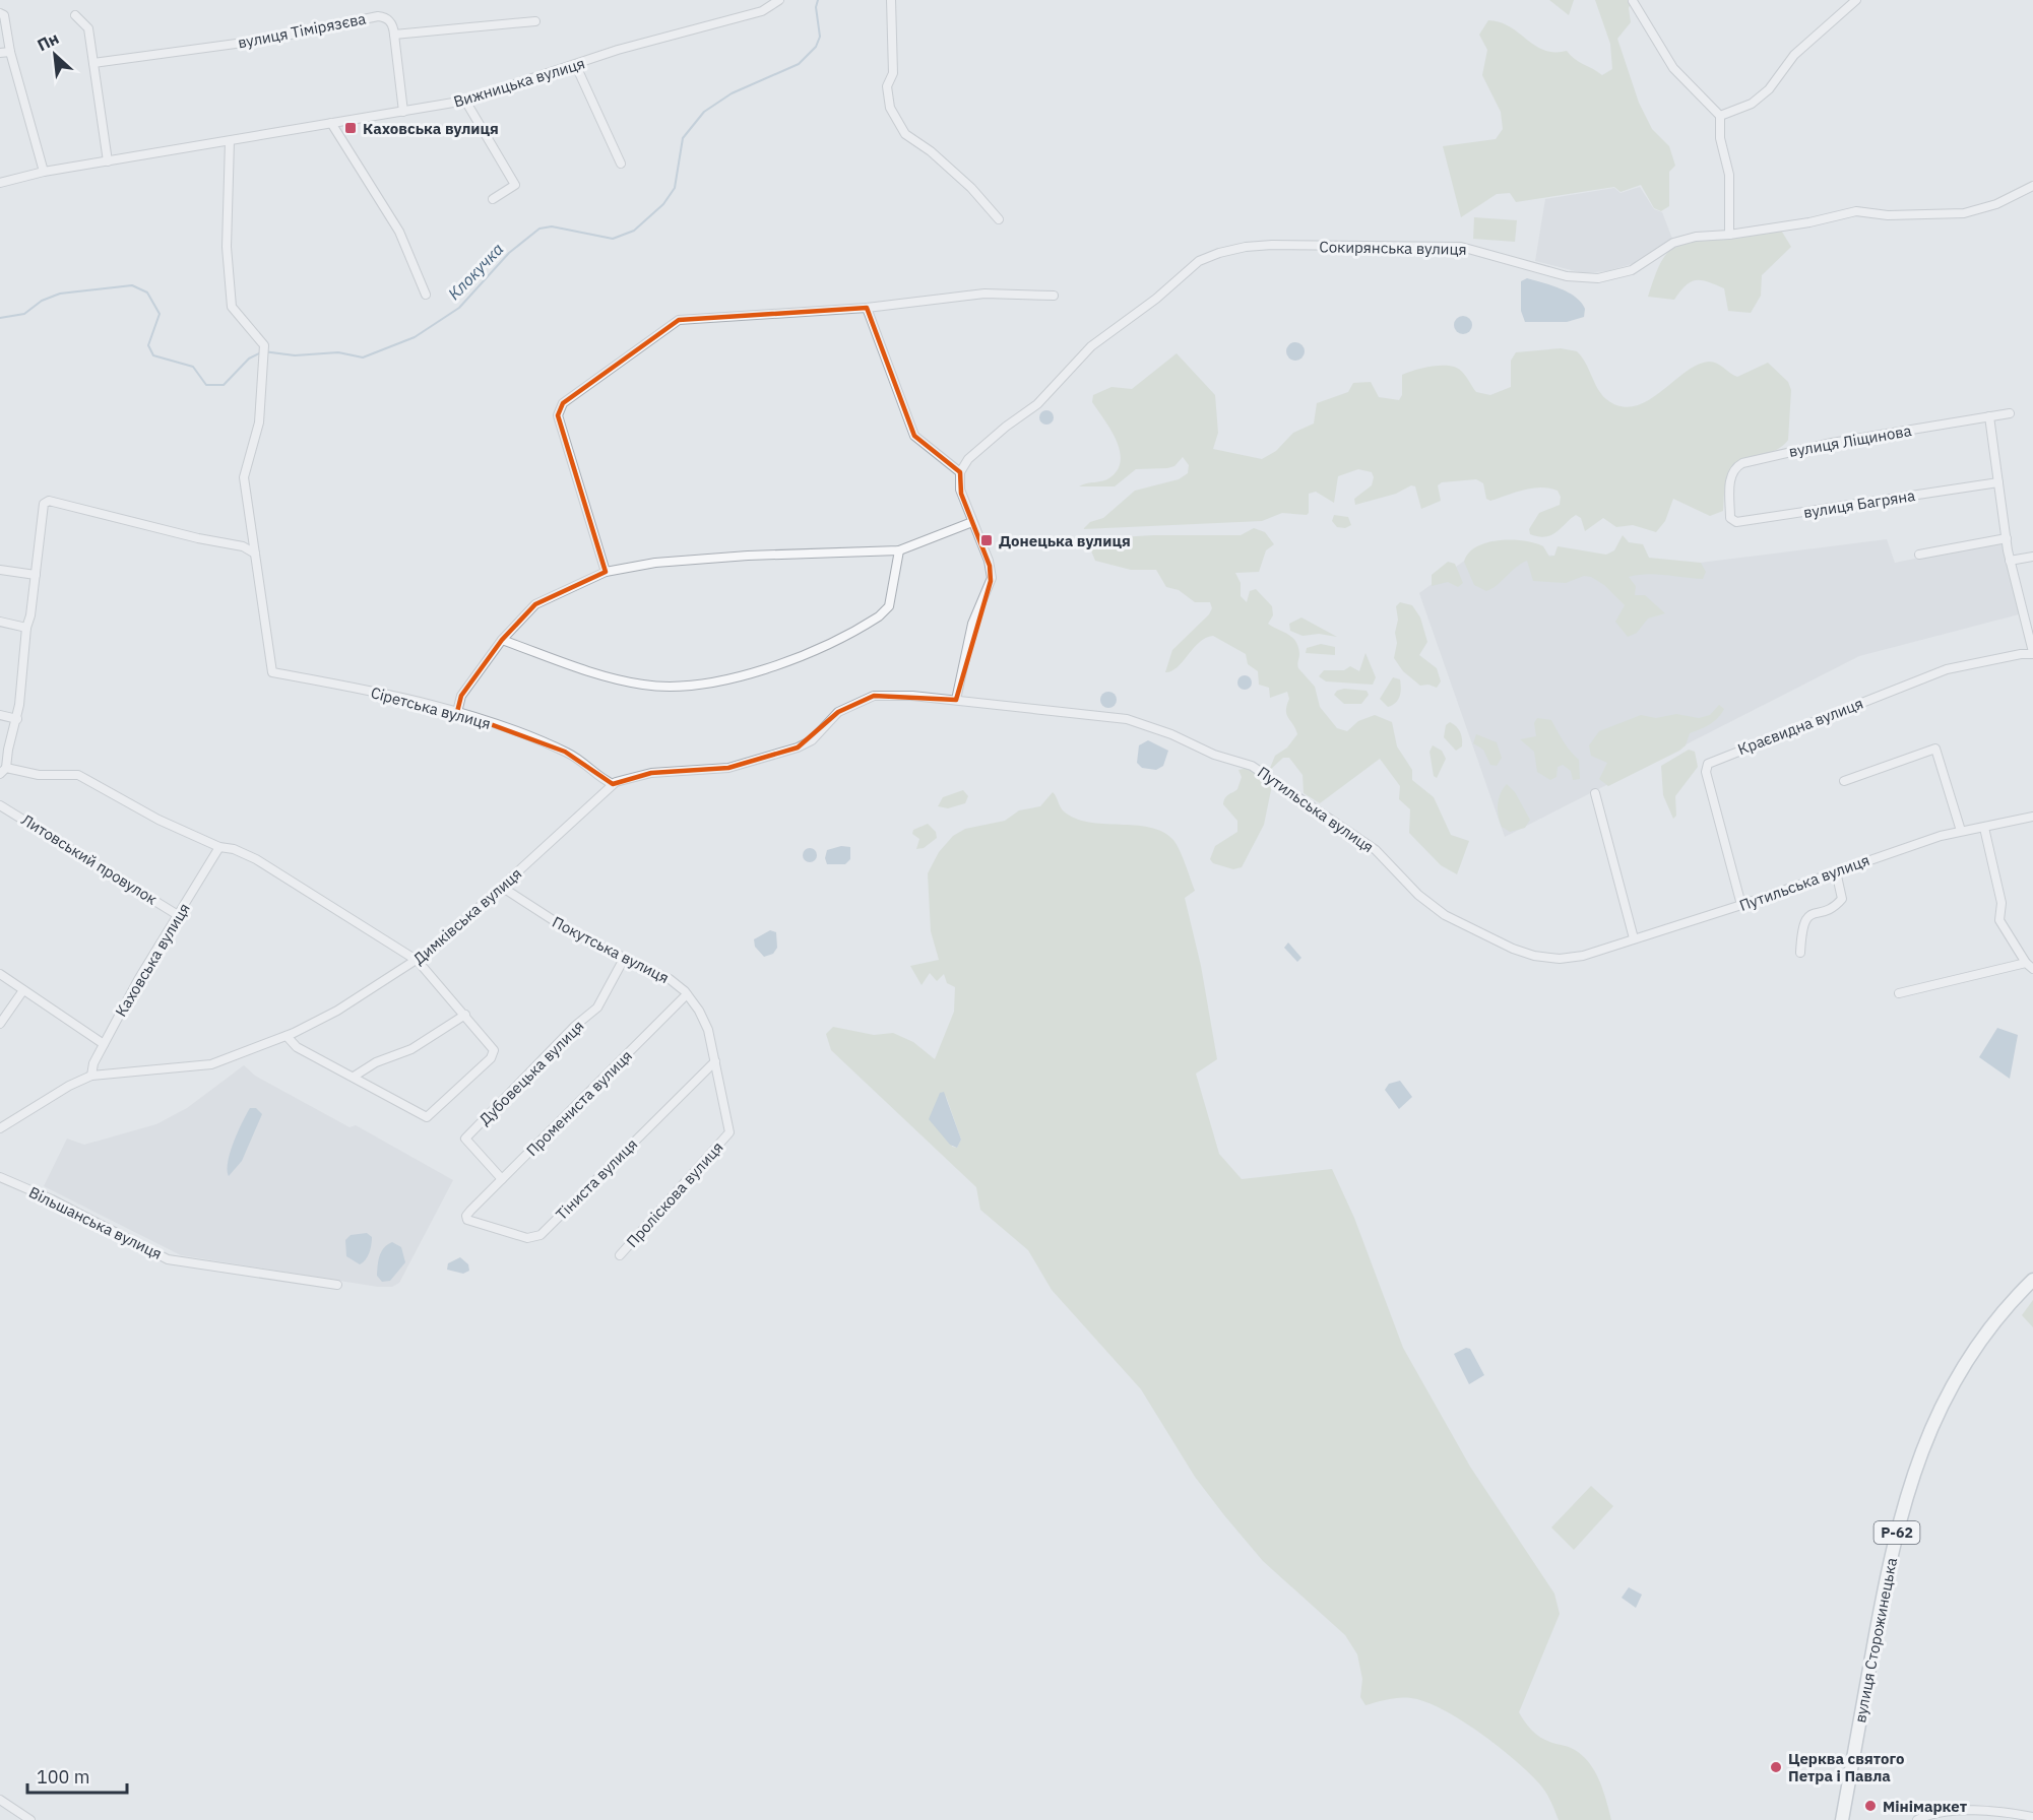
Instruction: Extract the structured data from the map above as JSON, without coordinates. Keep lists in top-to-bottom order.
{
  "streets": {
    "main road": ["Р-62", "вулиця Сторожинецька"],
    "street": [
      "вулиця Тімірязєва",
      "Вижницька вулиця",
      "Сокирянська вулиця",
      "вулиця Ліщинова",
      "вулиця Багряна",
      "Сіретська вулиця",
      "Краєвидна вулиця",
      "Путильська вулиця",
      "Литовський провулок",
      "Димківська вулиця",
      "Покутська вулиця",
      "Каховська вулиця",
      "Дубовецька вулиця",
      "Промениста вулиця",
      "Тіниста вулиця",
      "Проліскова вулиця",
      "Вільшанська вулиця"
    ]
  },
  "crossings": [
    ["вулиця Ліщинова", "вулиця Багряна"],
    ["Сіретська вулиця", "Путильська вулиця"],
    ["Сіретська вулиця", "Димківська вулиця"],
    ["Краєвидна вулиця", "Путильська вулиця"],
    ["Путильська вулиця", "Димківська вулиця"],
    ["Литовський провулок", "Каховська вулиця"],
    ["Димківська вулиця", "Покутська вулиця"],
    ["Димківська вулиця", "Каховська вулиця"],
    ["Покутська вулиця", "Дубовецька вулиця"],
    ["Покутська вулиця", "Промениста вулиця"],
    ["Покутська вулиця", "Тіниста вулиця"],
    ["Покутська вулиця", "Проліскова вулиця"],
    ["Дубовецька вулиця", "Промениста вулиця"],
    ["Промениста вулиця", "Тіниста вулиця"]
  ],
  "water": ["Клокучка"],
  "places": {
    "transit": ["Каховська вулиця", "Донецька вулиця"],
    "other": ["Церква святого Петра і Павла", "Мінімаркет"]
  },
  "scale_bar": "100 m",
  "north": "top left"
}
